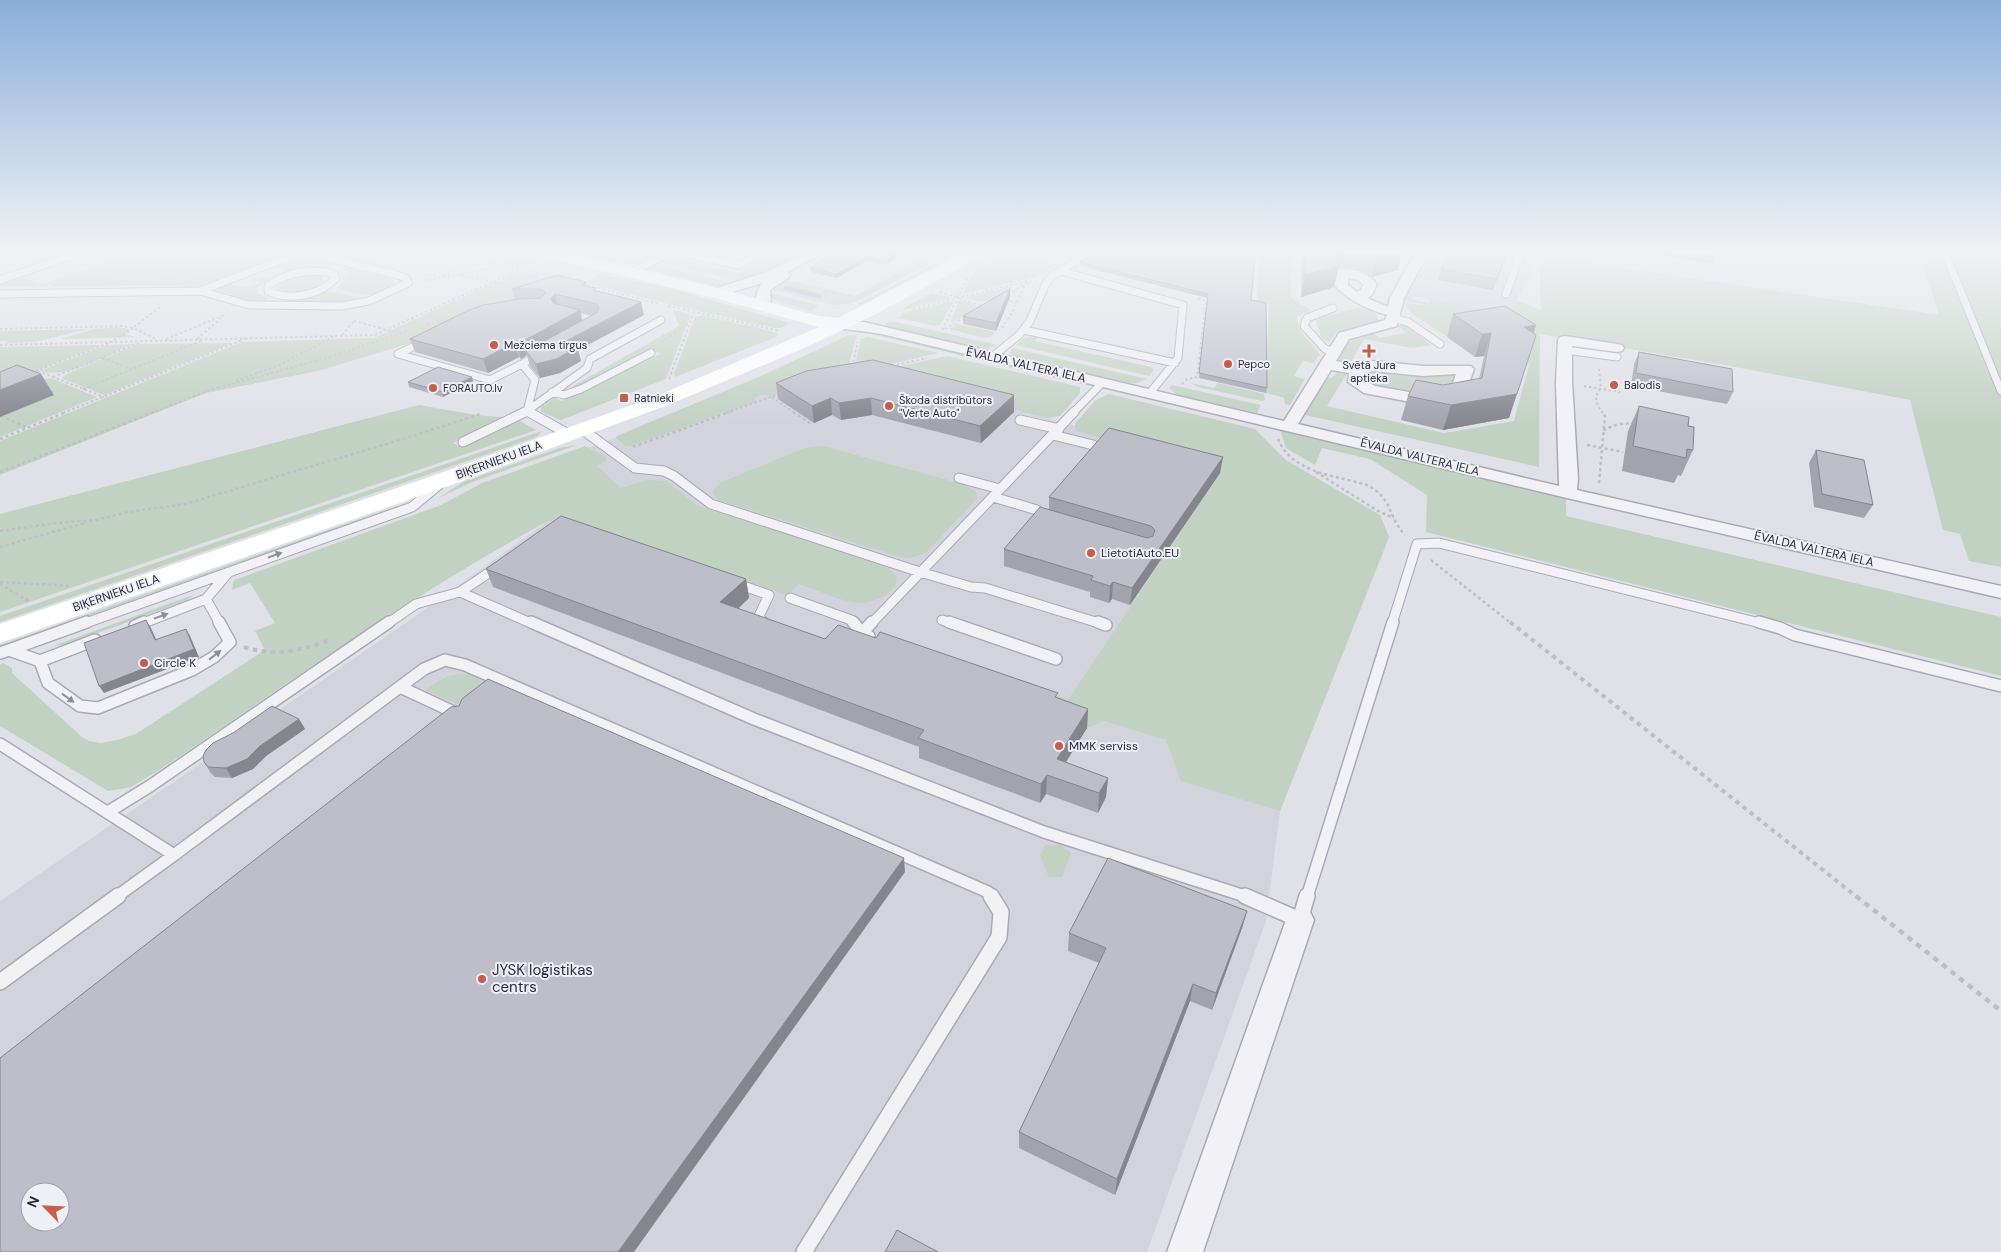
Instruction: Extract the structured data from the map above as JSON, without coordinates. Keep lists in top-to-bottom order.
{
  "streets": {
    "main road": ["BIĶERNIEKU IELA"],
    "street": ["ĒVALDA VALTERA IELA"]
  },
  "crossings": [
    ["ĒVALDA VALTERA IELA", "BIĶERNIEKU IELA"]
  ],
  "places": {
    "other": [
      "Mežciema tirgus",
      "Pepco",
      "Balodis",
      "FORAUTO.lv",
      "Škoda distribūtors \"Verte Auto\"",
      "LietotiAuto.EU",
      "Circle K",
      "MMK serviss",
      "JYSK loģistikas centrs"
    ],
    "health": ["Svētā Jura aptieka"],
    "transit": ["Ratnieki"]
  },
  "north": "top left"
}
